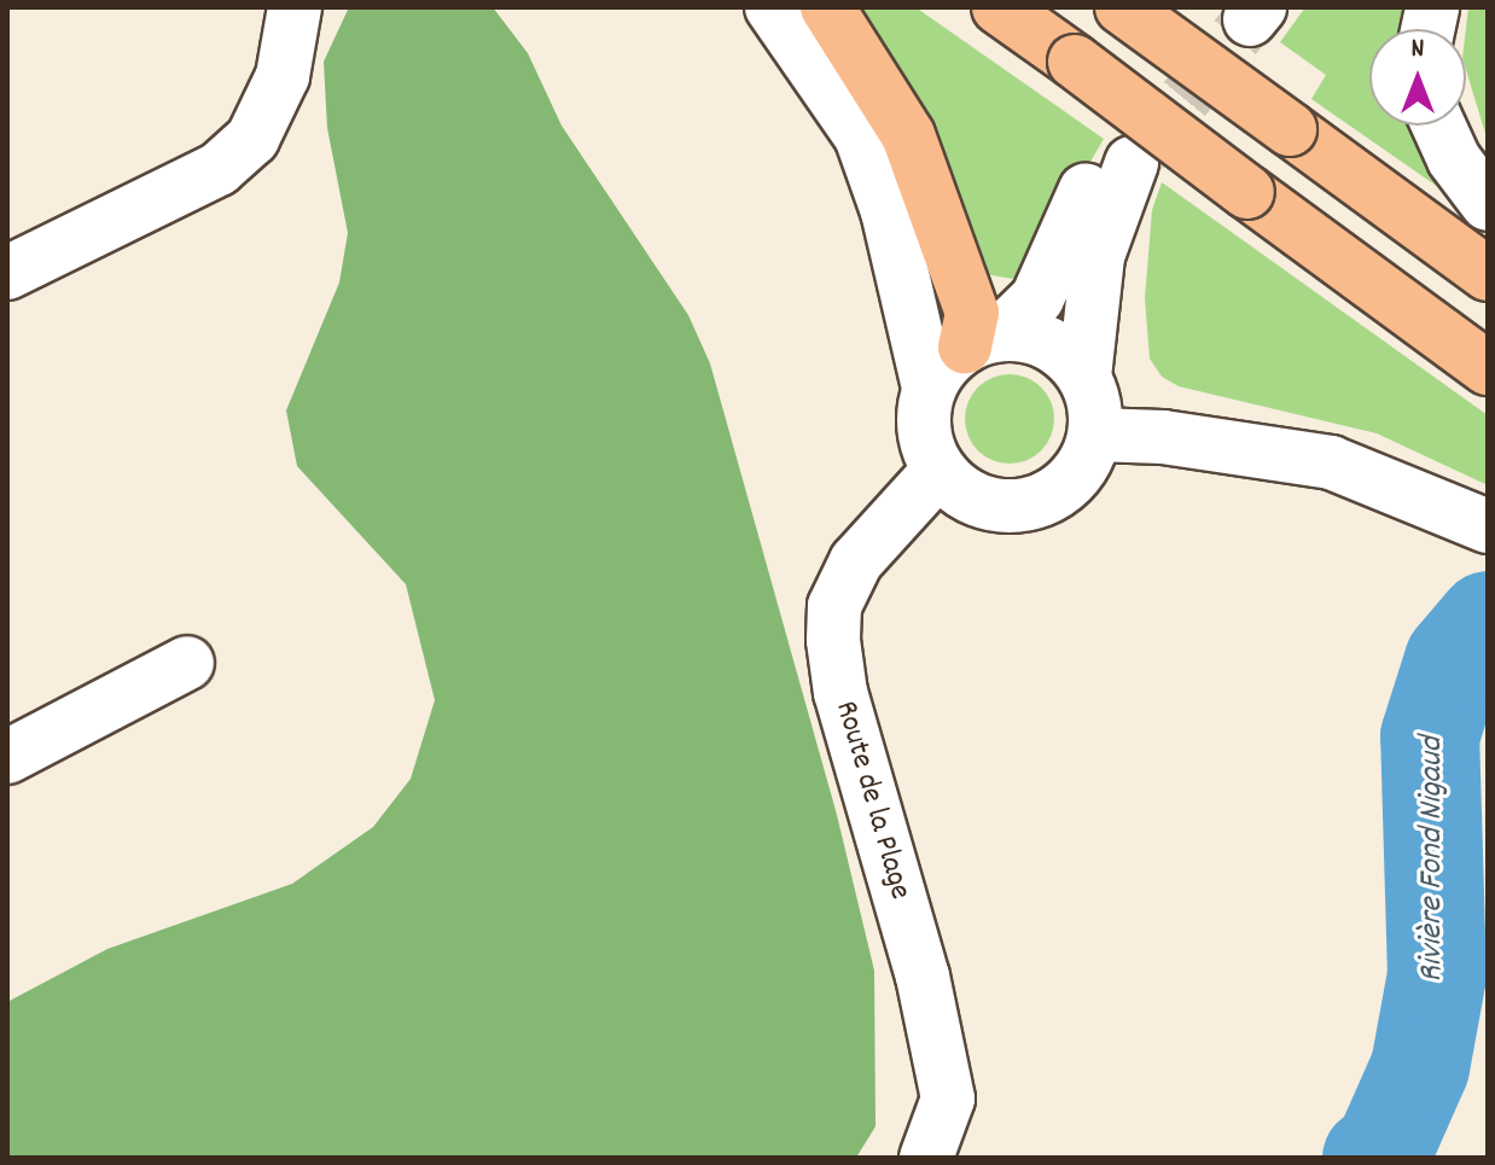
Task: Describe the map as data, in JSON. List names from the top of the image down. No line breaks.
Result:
{"streets":{"street":["Route de la Plage"]},"water":["Rivière Fond Nigaud"],"north":"top"}
